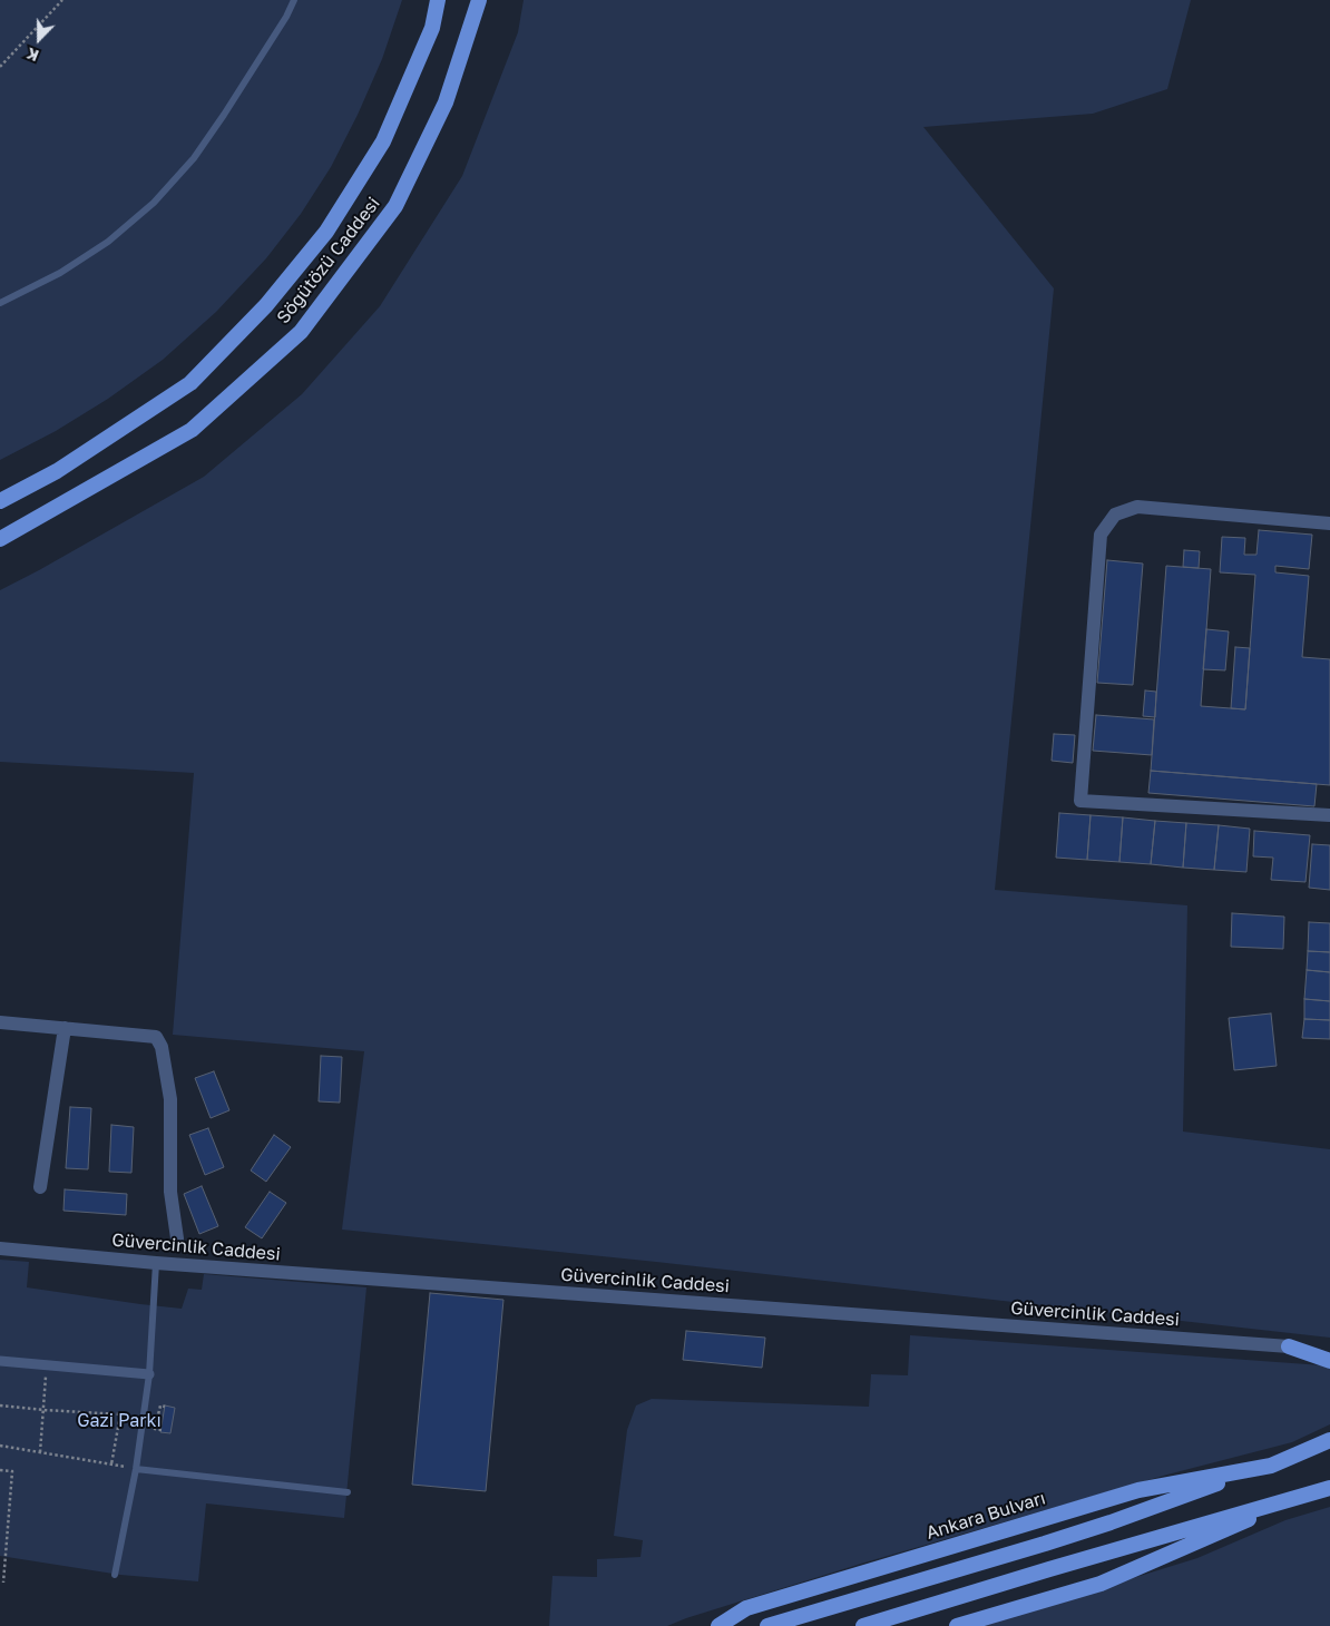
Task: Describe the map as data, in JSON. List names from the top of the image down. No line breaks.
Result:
{"streets":{"main road":["Söğütözü Caddesi","Ankara Bulvarı"],"street":["Güvercinlik Caddesi"]},"parks":["Gazi Parkı"],"north":"bottom"}
